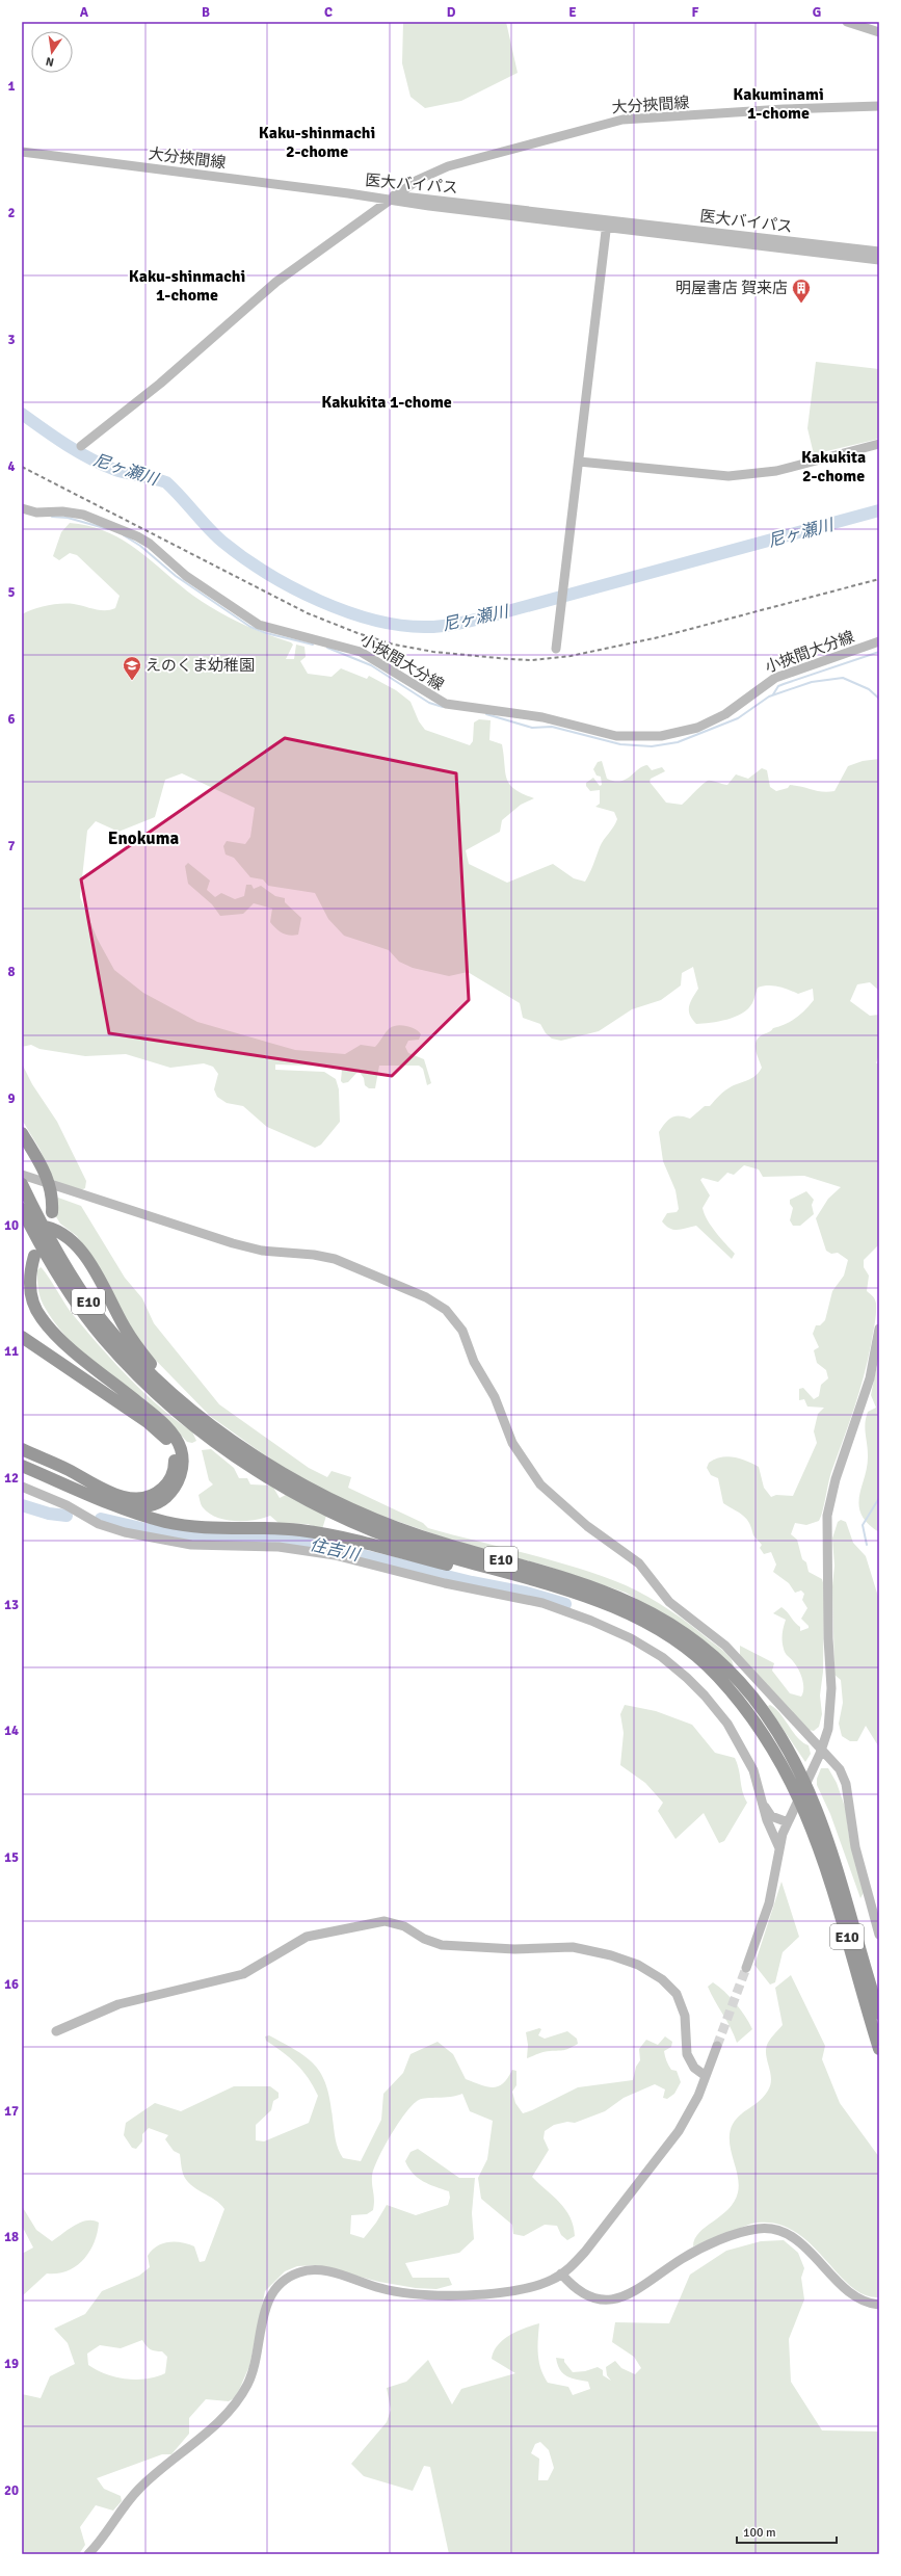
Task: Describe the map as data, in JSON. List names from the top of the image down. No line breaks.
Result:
{"streets":{"highway":["E10"],"street":["大分挾間線","医大バイパス","小挾間大分線"]},"crossings":[["大分挾間線","医大バイパス"]],"districts":["Kakuminami 1-chome","Kaku-shinmachi 2-chome","Kaku-shinmachi 1-chome","Kakukita 1-chome","Kakukita 2-chome","Enokuma"],"water":["尼ヶ瀬川","住吉川"],"places":{"building":["明屋書店 賀来店"],"school or university":["えのくま幼稚園"]},"scale_bar":"100 m","north":"bottom","grid":{"columns":["A","B","C","D","E","F","G"],"rows":["1","2","3","4","5","6","7","8","9","10","11","12","13","14","15","16","17","18","19","20"]}}
